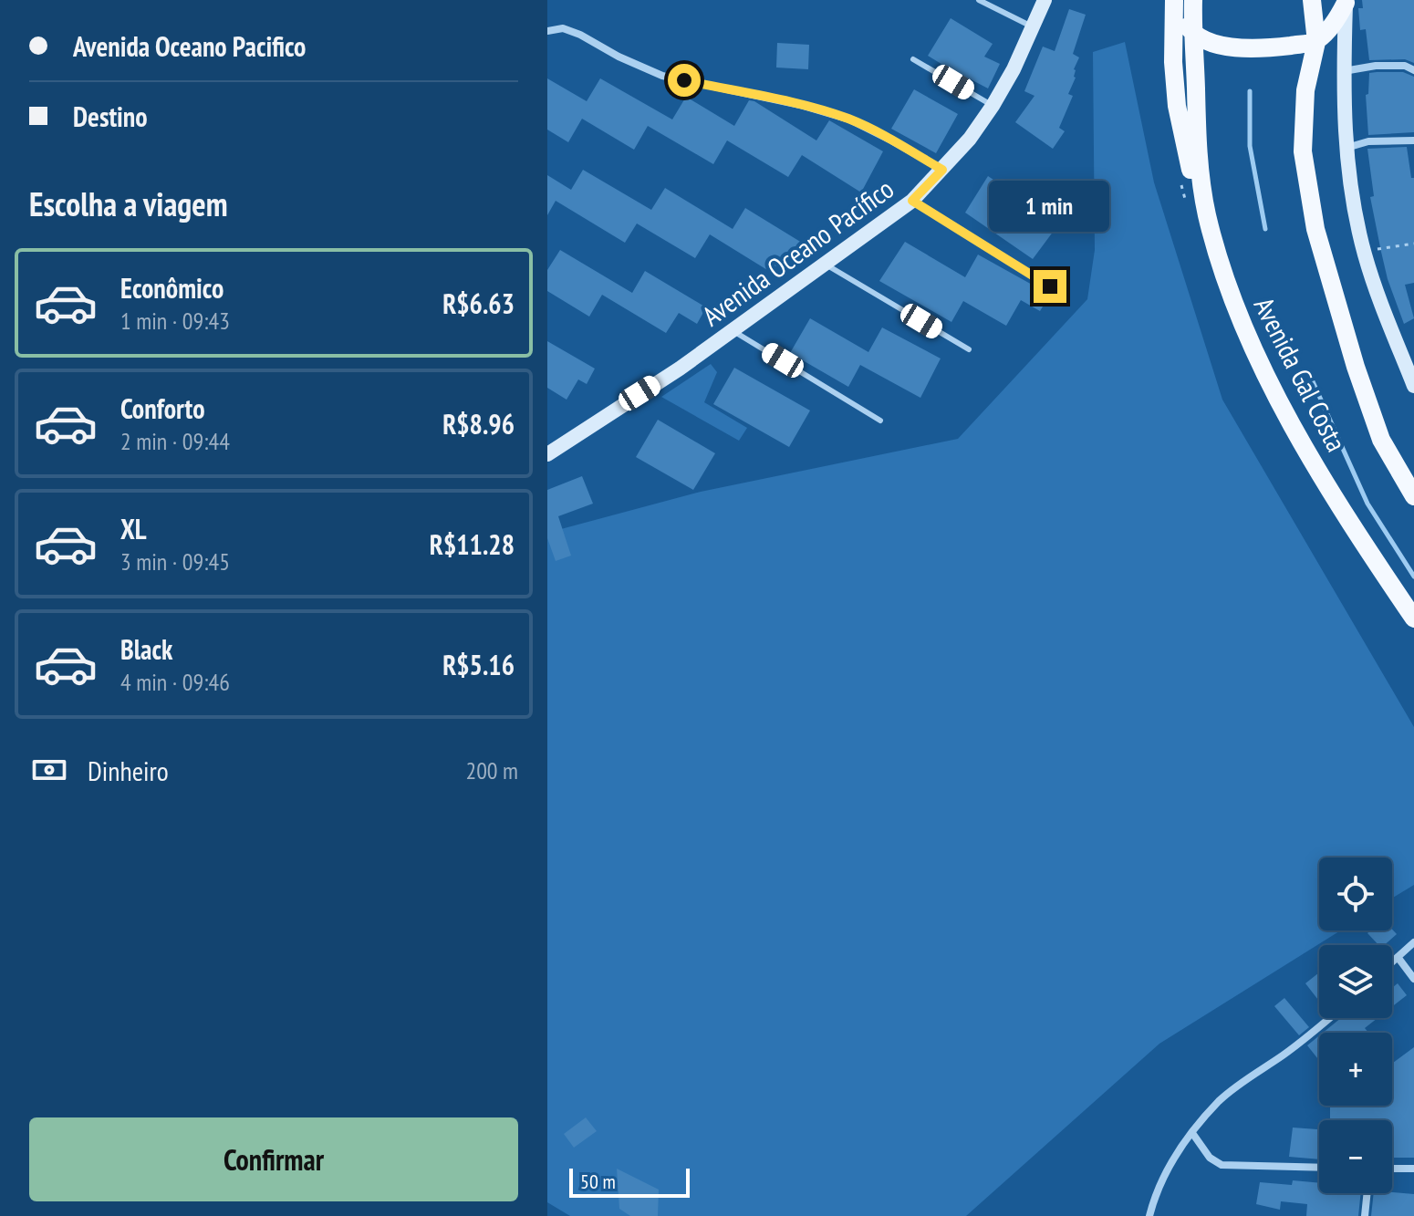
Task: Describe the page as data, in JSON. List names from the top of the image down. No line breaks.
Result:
{"streets":{"main road":["Avenida Gal Costa"],"street":["Avenida Oceano Pacífico"]},"scale_bar":"50 m","page":{"banner":["Avenida Oceano Pacifico","Destino"],"heading":"Escolha a viagem","bubble":"1 min","list":[{"name":"Econômico","note":"1 min · 09:43","value":"R$6.63"},{"name":"Conforto","note":"2 min · 09:44","value":"R$8.96"},{"name":"XL","note":"3 min · 09:45","value":"R$11.28"},{"name":"Black","note":"4 min · 09:46","value":"R$5.16"}],"pay":["Dinheiro","200 m"],"map_buttons":["+","−"],"buttons":"Confirmar","scale":"50 m"}}
